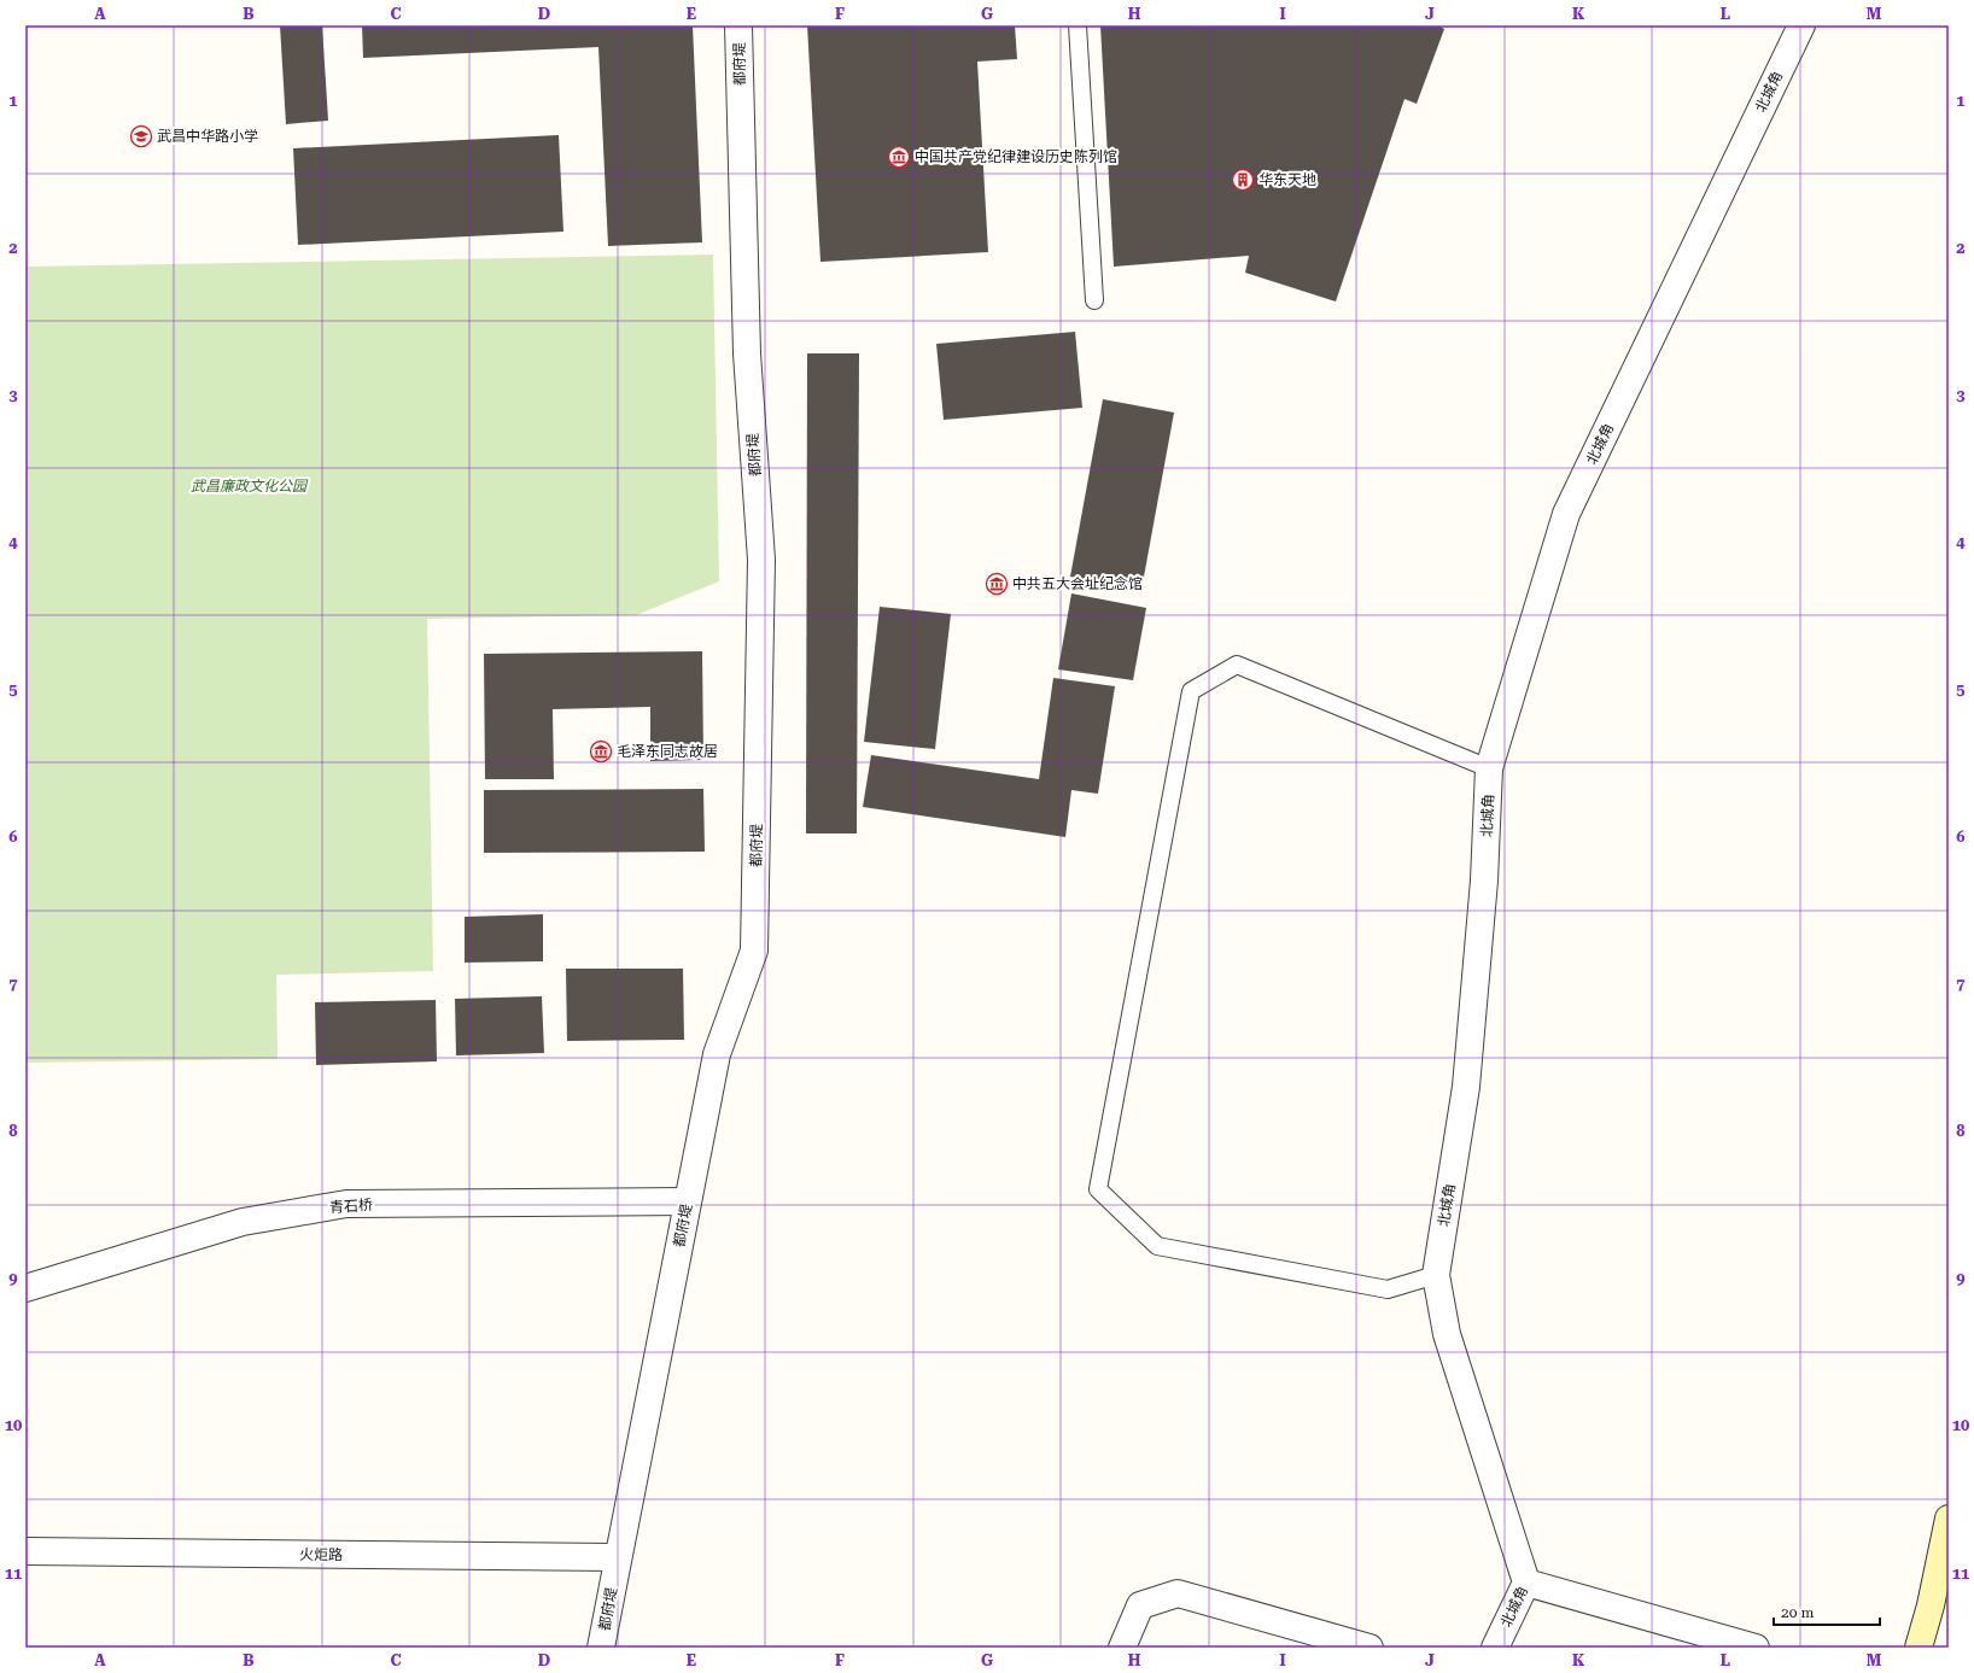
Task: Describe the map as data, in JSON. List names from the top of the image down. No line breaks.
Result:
{"streets":{"street":["都府堤","北城角","青石桥","火炬路"]},"crossings":[["都府堤","青石桥"],["都府堤","火炬路"]],"parks":["武昌廉政文化公园"],"places":{"school or university":["武昌中华路小学"],"museum":["中国共产党纪律建设历史陈列馆","中共五大会址纪念馆","毛泽东同志故居"],"building":["华东天地"]},"scale_bar":"20 m","grid":{"columns":["A","B","C","D","E","F","G","H","I","J","K","L","M"],"rows":["1","2","3","4","5","6","7","8","9","10","11"]}}
